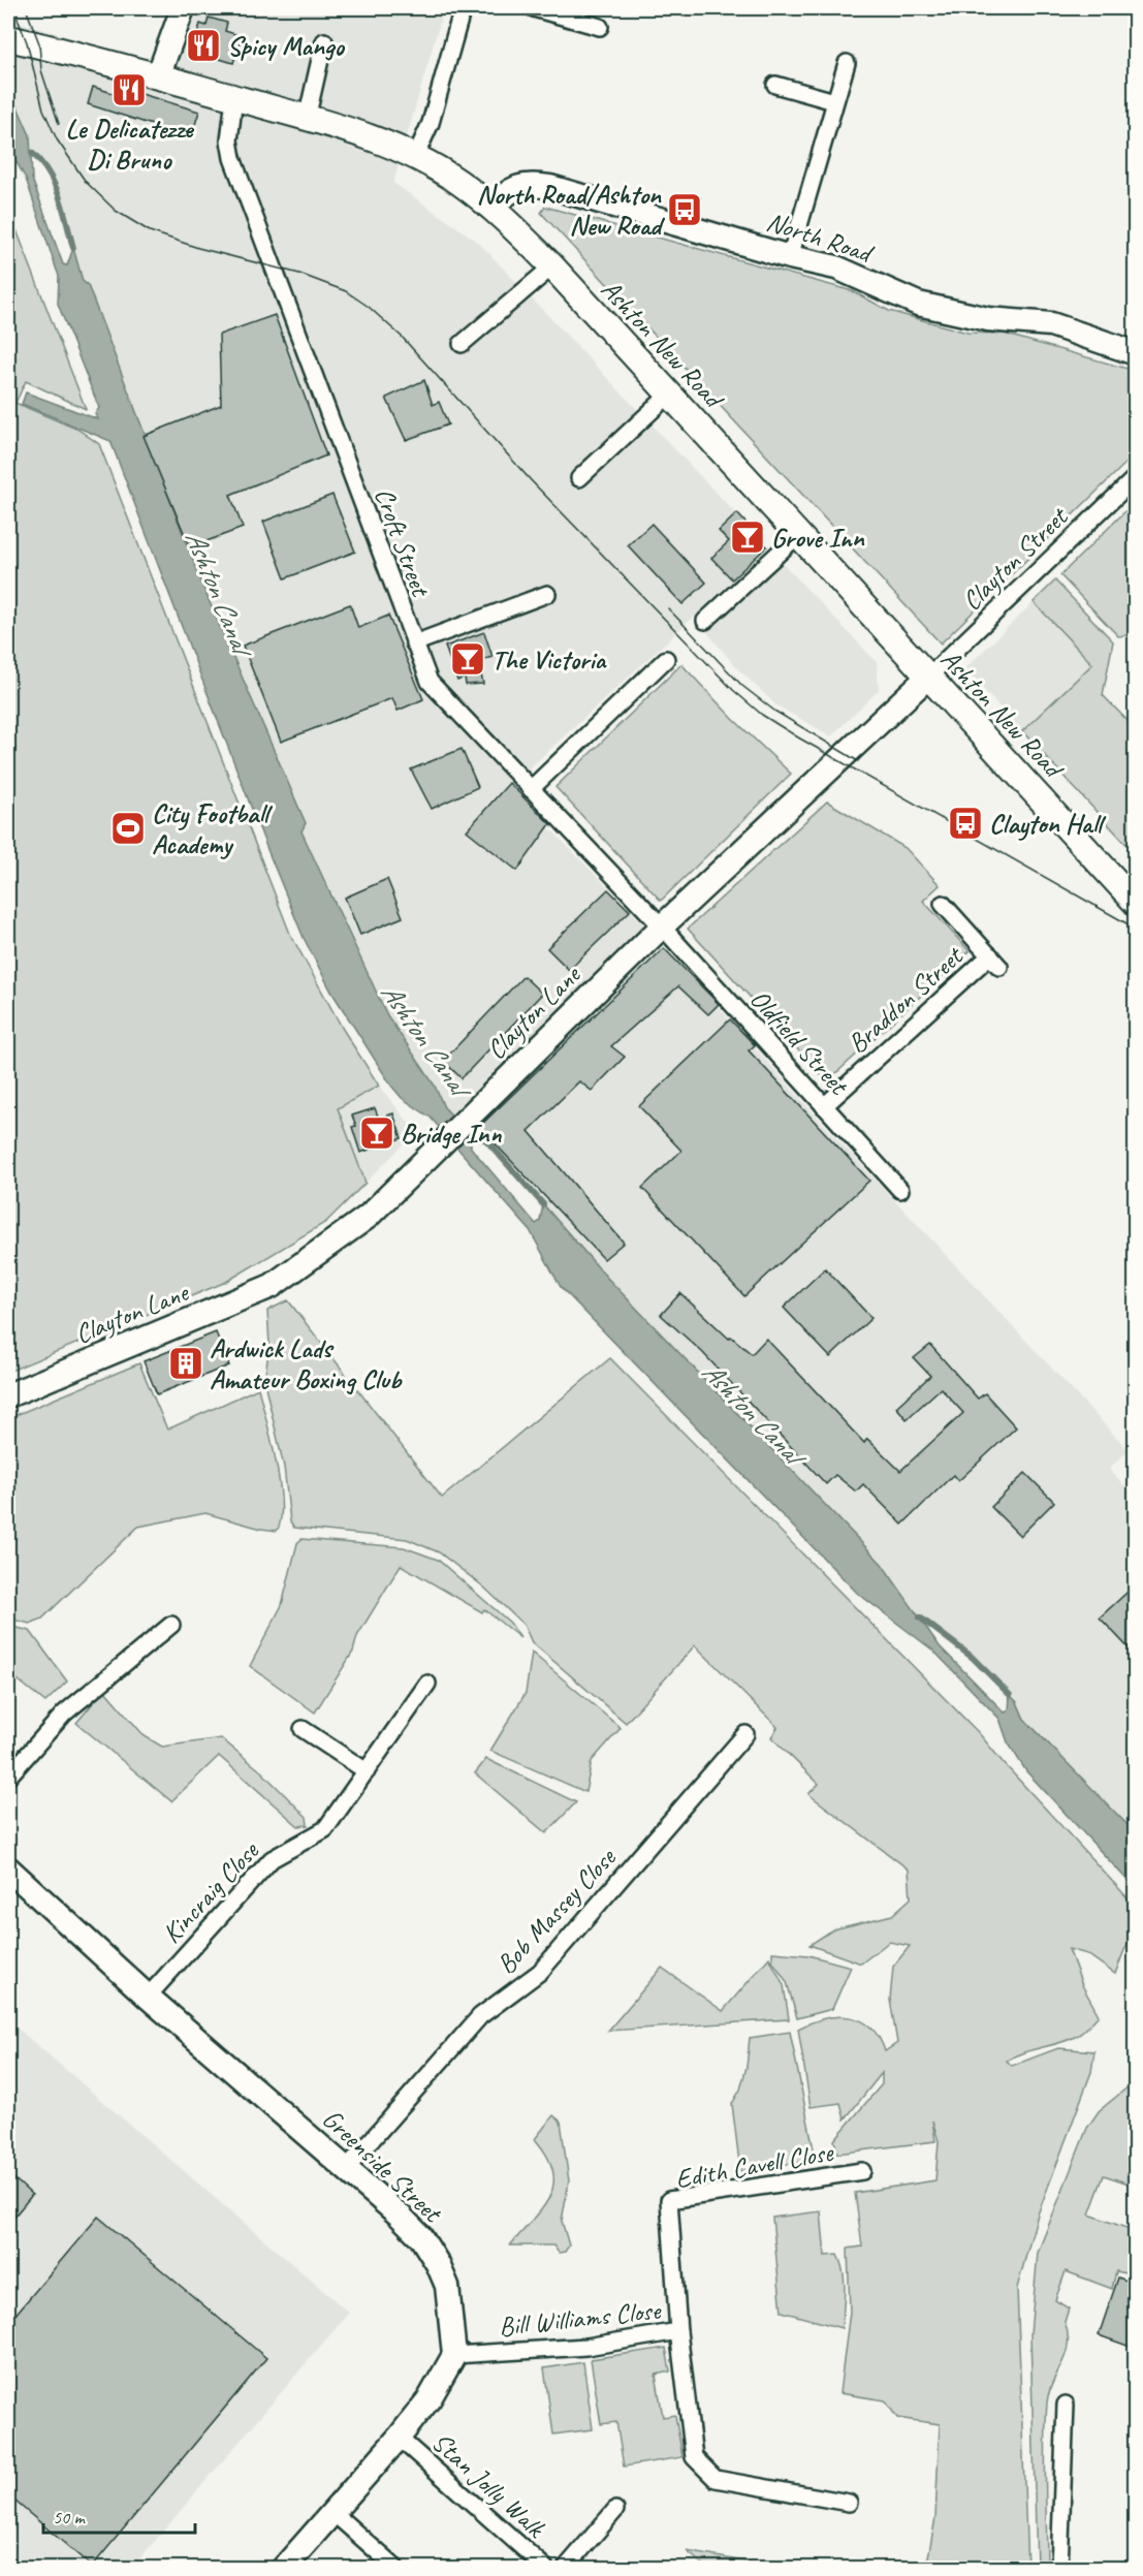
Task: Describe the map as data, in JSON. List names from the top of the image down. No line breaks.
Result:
{"streets":{"main road":["Ashton New Road"],"street":["North Road","Croft Street","Clayton Street","Braddon Street","Clayton Lane","Oldfield Street","Kincraig Close","Bob Massey Close","Greenside Street","Edith Cavell Close","Bill Williams Close","Stan Jolly Walk"]},"crossings":[["North Road","Ashton New Road"],["Ashton New Road","Croft Street"],["Ashton New Road","Clayton Street"],["Ashton New Road","Clayton Lane"],["Croft Street","Clayton Lane"],["Croft Street","Oldfield Street"],["Clayton Street","Clayton Lane"],["Braddon Street","Oldfield Street"],["Clayton Lane","Oldfield Street"],["Kincraig Close","Greenside Street"],["Bob Massey Close","Greenside Street"],["Greenside Street","Bill Williams Close"],["Edith Cavell Close","Bill Williams Close"]],"water":["Ashton Canal"],"places":{"restaurant":["Spicy Mango","Le Delicatezze Di Bruno"],"bus stop":["North Road/Ashton New Road","Clayton Hall"],"bar":["Grove Inn","The Victoria","Bridge Inn"],"sports":["City Football Academy"],"building":["Ardwick Lads Amateur Boxing Club"]},"scale_bar":"50 m"}
